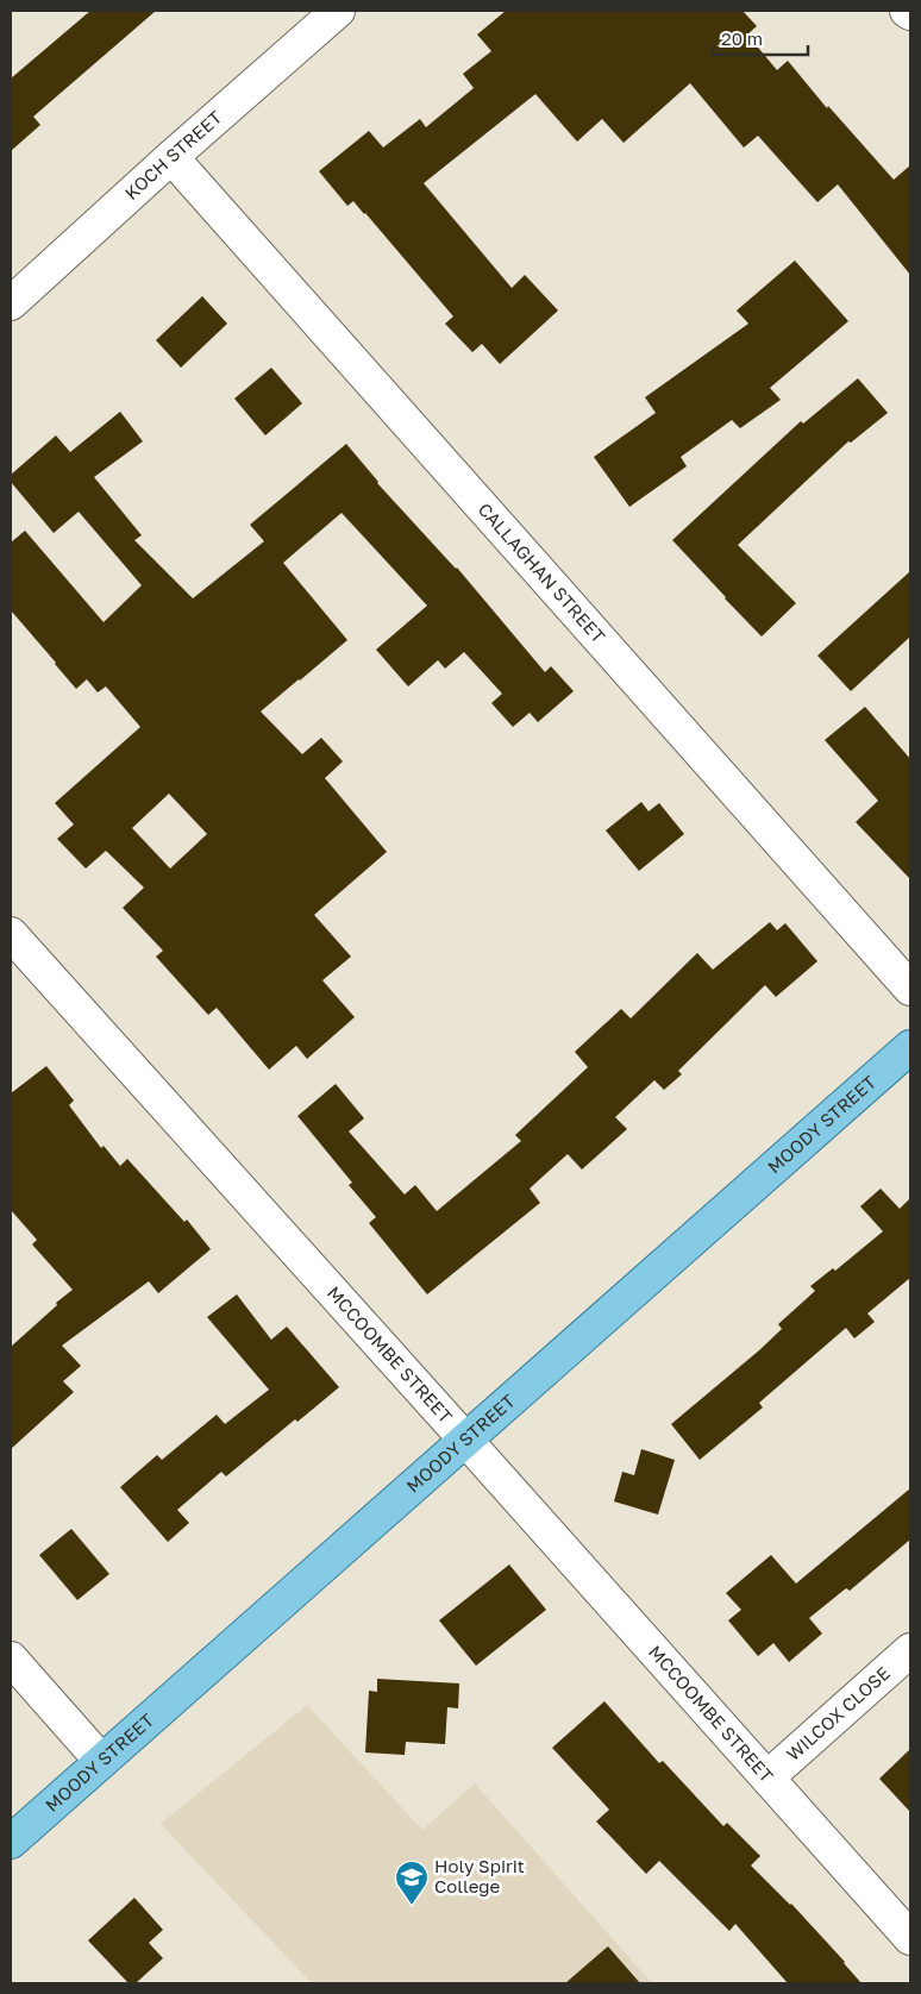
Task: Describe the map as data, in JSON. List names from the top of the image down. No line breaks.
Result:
{"streets":{"main road":["MOODY STREET"],"street":["KOCH STREET","CALLAGHAN STREET","MCCOOMBE STREET","WILCOX CLOSE"]},"crossings":[["KOCH STREET","CALLAGHAN STREET"],["MOODY STREET","MCCOOMBE STREET"],["MCCOOMBE STREET","WILCOX CLOSE"]],"places":{"school or university":["Holy Spirit College"]},"scale_bar":"20 m"}
